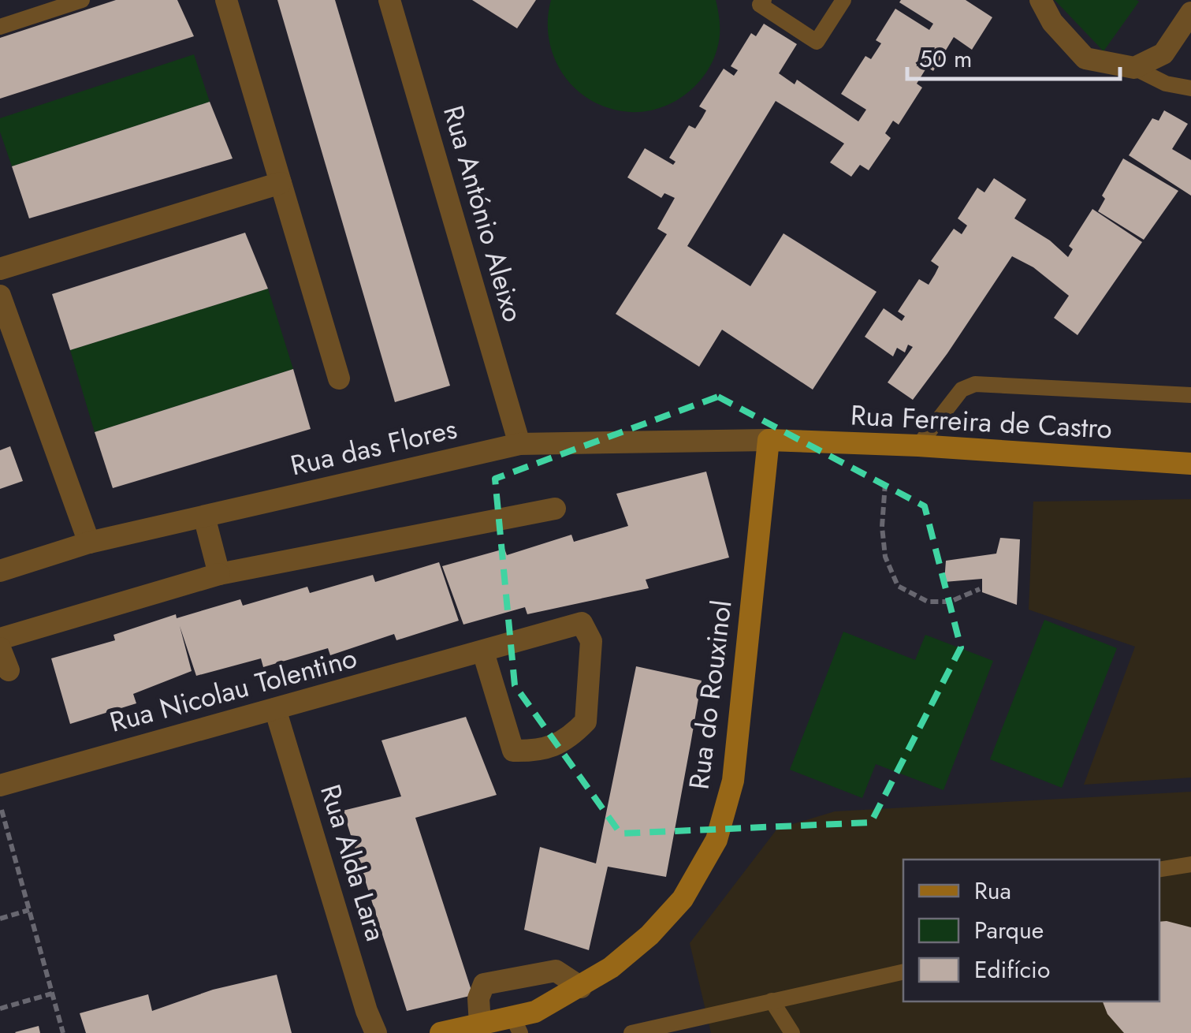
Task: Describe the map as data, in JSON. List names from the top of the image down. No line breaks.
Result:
{"streets":{"main road":["Rua Ferreira de Castro","Rua do Rouxinol"],"street":["Rua António Aleixo","Rua das Flores","Rua Nicolau Tolentino","Rua Alda Lara"]},"crossings":[["Rua António Aleixo","Rua das Flores"],["Rua Ferreira de Castro","Rua das Flores"],["Rua Ferreira de Castro","Rua do Rouxinol"],["Rua das Flores","Rua do Rouxinol"],["Rua Nicolau Tolentino","Rua Alda Lara"]],"legend":["Rua","Parque","Edifício"],"scale_bar":"50 m"}
